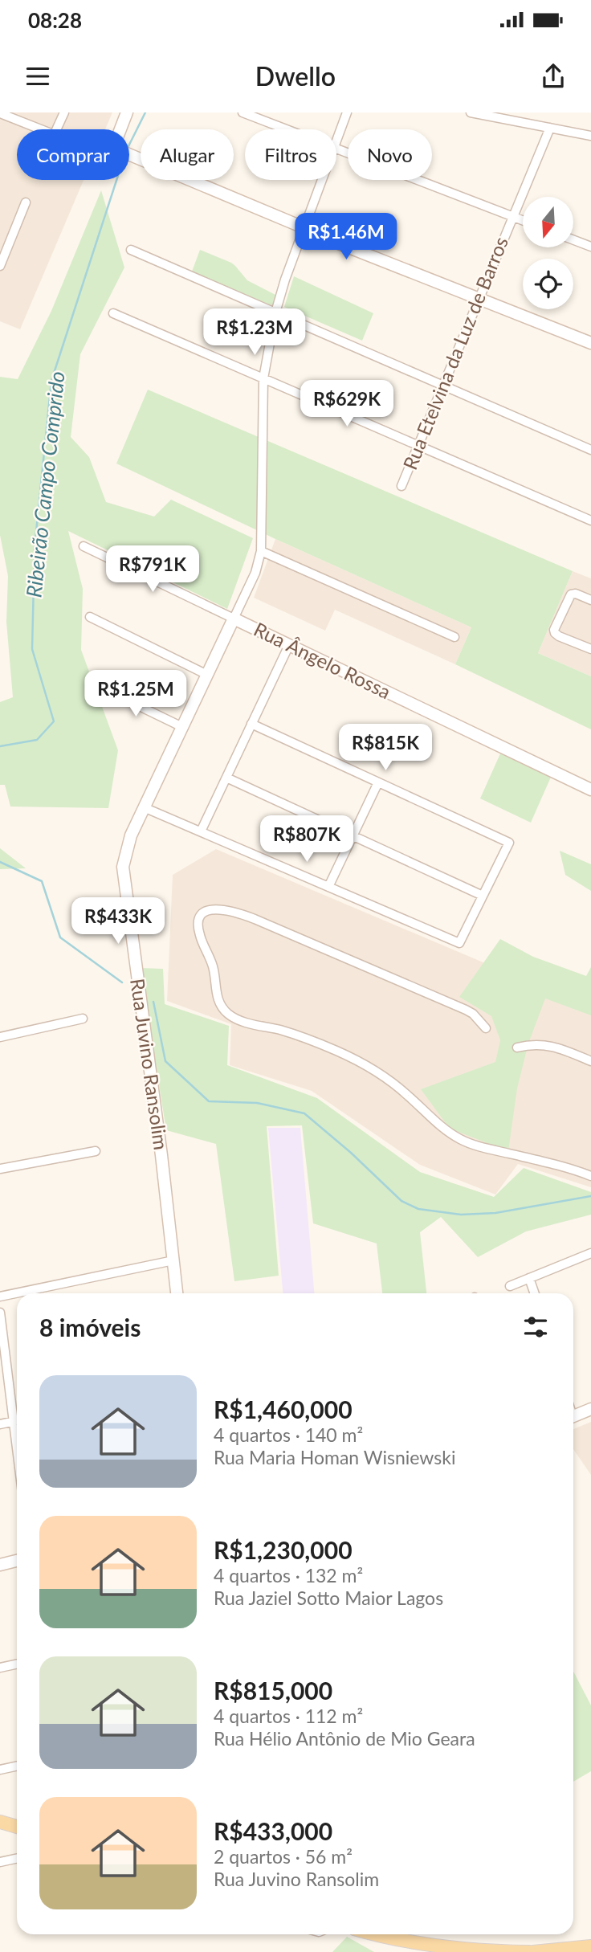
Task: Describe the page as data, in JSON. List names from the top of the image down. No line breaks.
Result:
{"streets":{"street":["Rua Etelvina da Luz de Barros","Rua Ângelo Rossa","Rua Juvino Ransolim"]},"crossings":[["Rua Ângelo Rossa","Rua Juvino Ransolim"]],"water":["Ribeirão Campo Comprido"],"north":"bottom","page":{"status":"08:28","header":"Dwello","chip":["Comprar","Alugar","Filtros","Novo"],"price":["R$1.46M","R$1.23M","R$629K","R$791K","R$1.25M","R$815K","R$807K","R$433K"],"heading":"8 imóveis","list":[{"name":"R$1,460,000","note":"4 quartos · 140 m² · Rua Maria Homan Wisniewski"},{"name":"R$1,230,000","note":"4 quartos · 132 m² · Rua Jaziel Sotto Maior Lagos"},{"name":"R$815,000","note":"4 quartos · 112 m² · Rua Hélio Antônio de Mio Geara"},{"name":"R$433,000","note":"2 quartos · 56 m² · Rua Juvino Ransolim"}]}}
